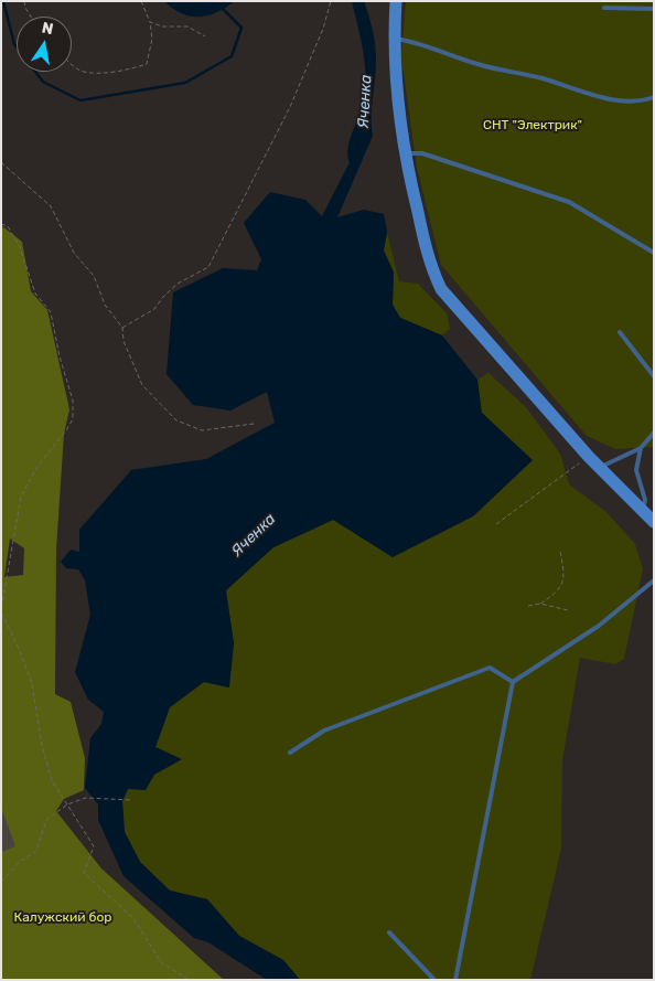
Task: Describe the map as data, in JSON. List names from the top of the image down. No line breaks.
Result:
{"water":["Яченка"],"parks":["СНТ \"Электрик\"","Калужский бор"],"north":"top"}
